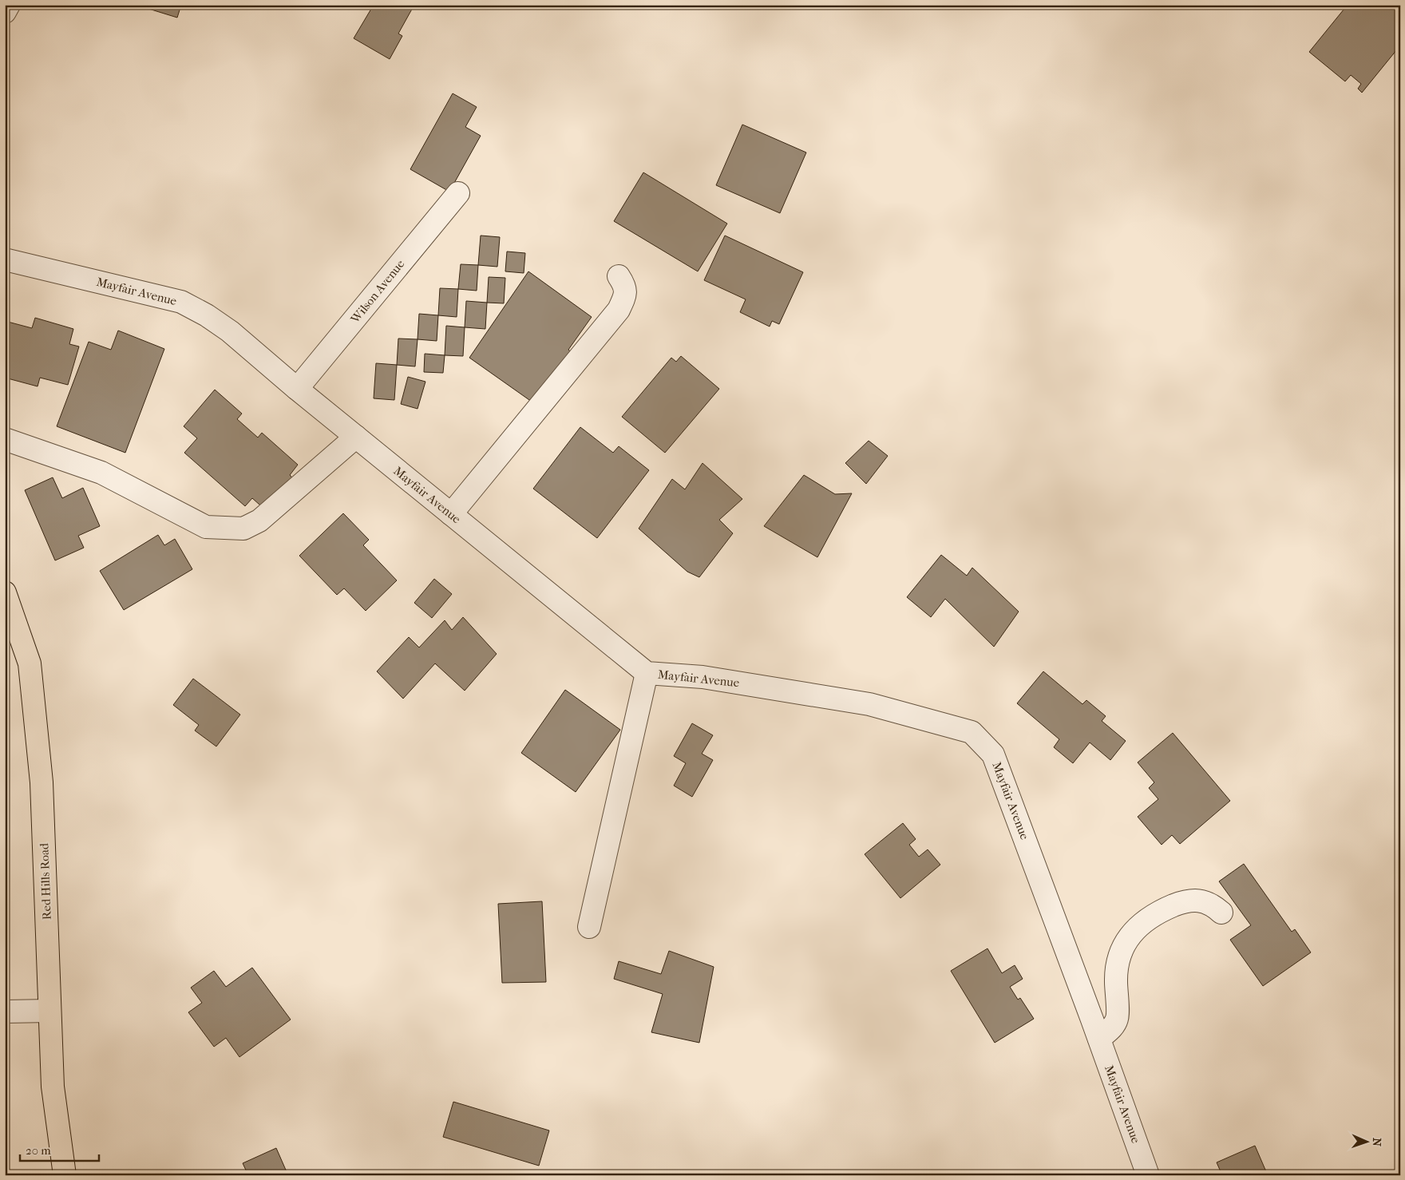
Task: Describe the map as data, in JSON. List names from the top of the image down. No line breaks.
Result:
{"streets":{"main road":["Red Hills Road"],"street":["Mayfair Avenue","Wilson Avenue"]},"crossings":[["Mayfair Avenue","Wilson Avenue"]],"scale_bar":"20 m","north":"right"}
